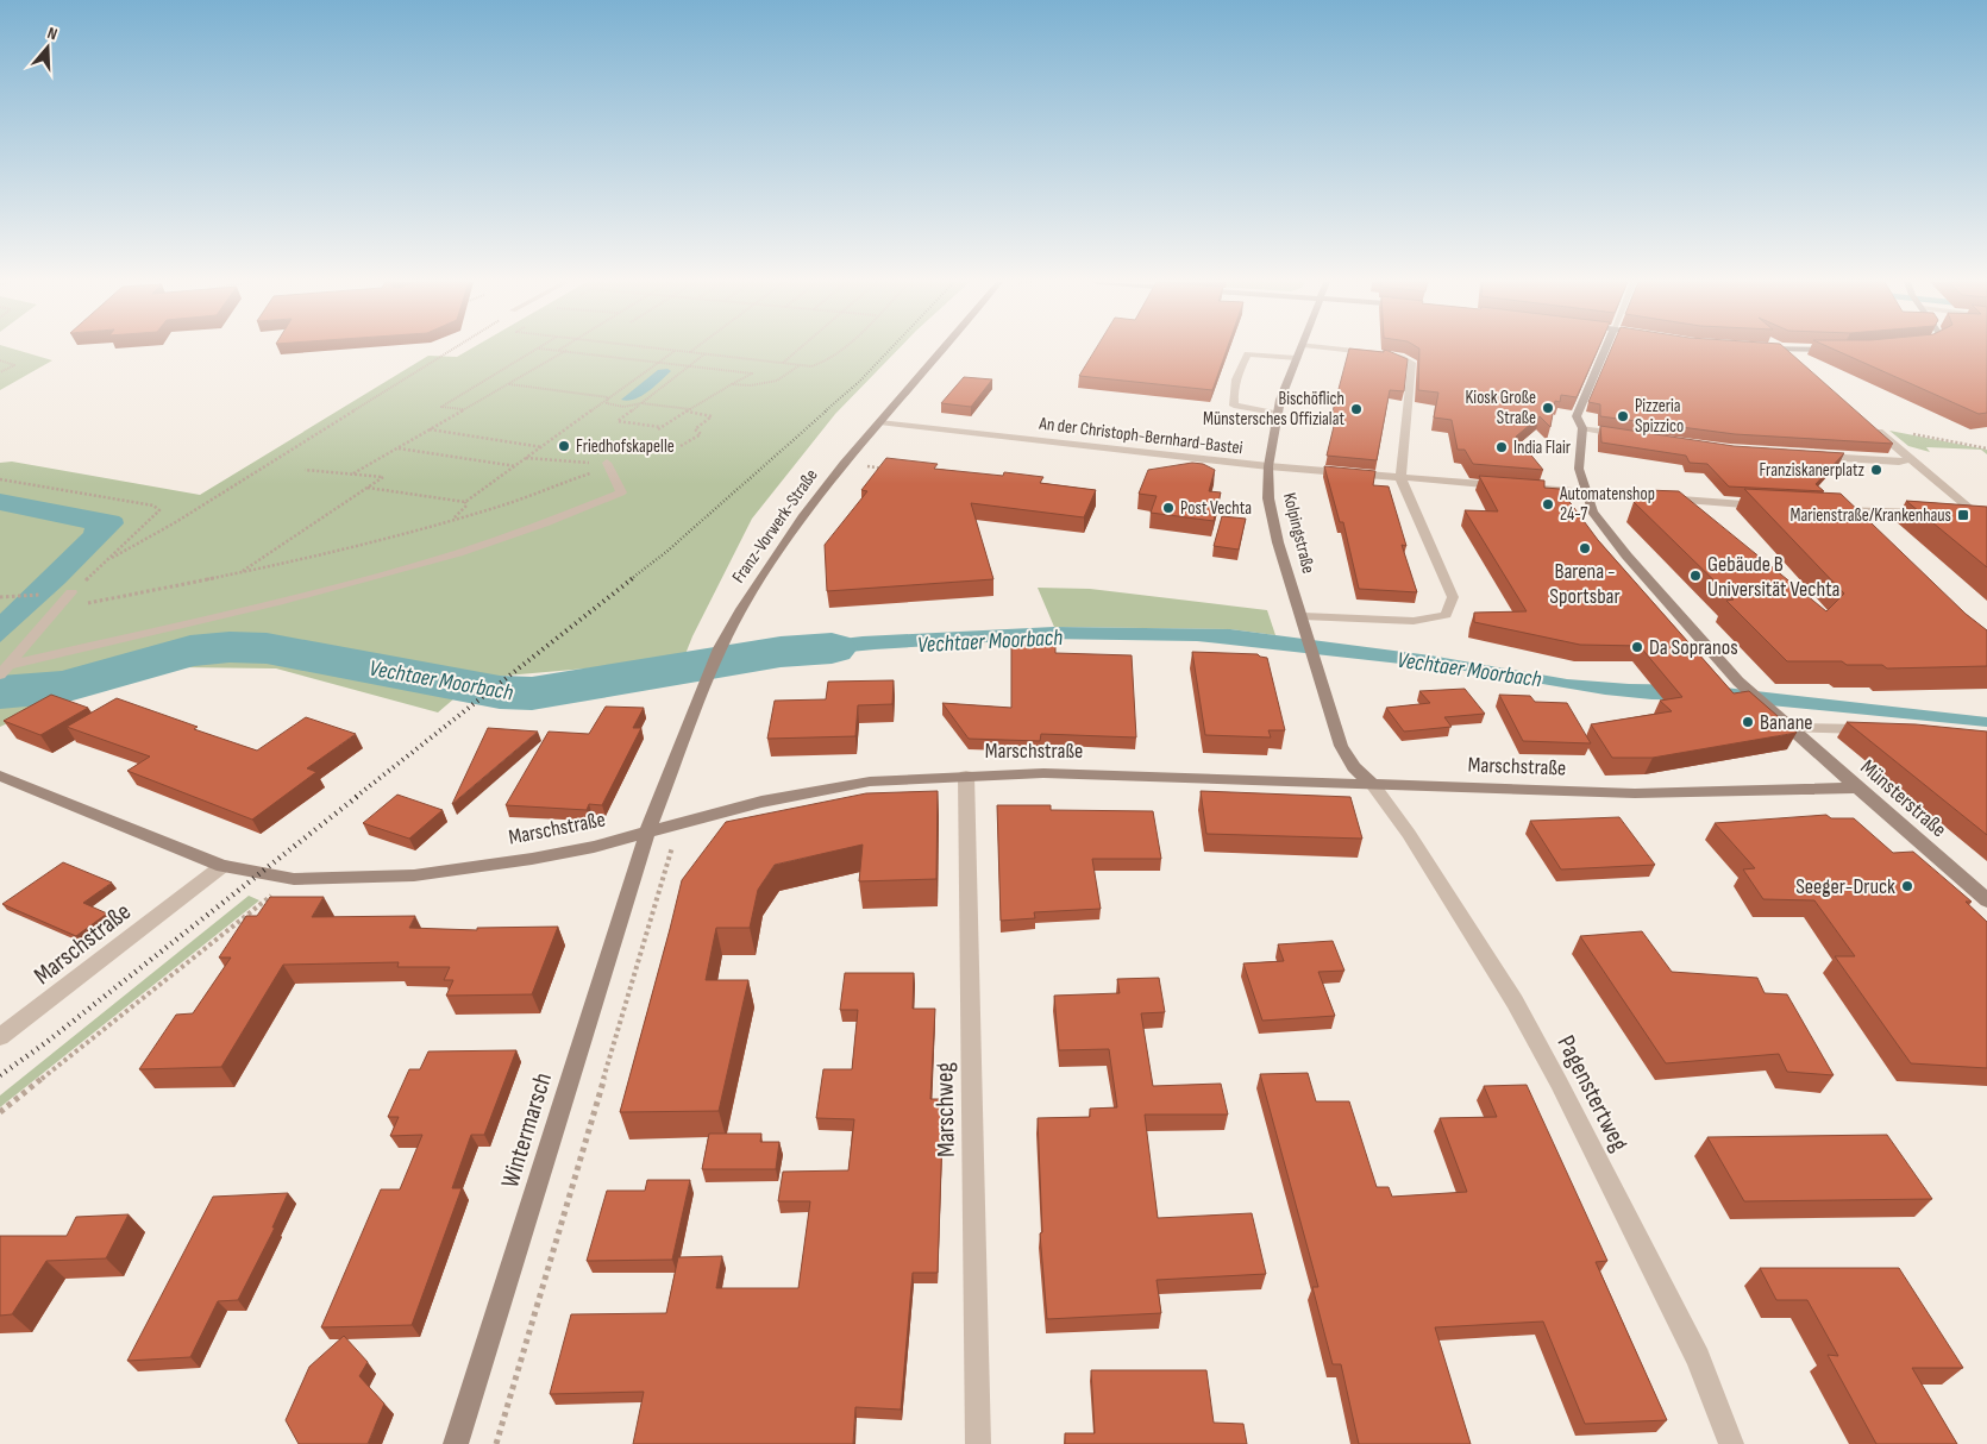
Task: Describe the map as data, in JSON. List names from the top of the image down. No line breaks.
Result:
{"streets":{"street":["An der Christoph-Bernhard-Bastei","Franz-Vorwerk-Straße","Kolpingstraße","Marschstraße","Münsterstraße","Pagenstertweg","Marschweg","Wintermarsch"]},"crossings":[["An der Christoph-Bernhard-Bastei","Franz-Vorwerk-Straße"],["An der Christoph-Bernhard-Bastei","Kolpingstraße"],["Franz-Vorwerk-Straße","Marschstraße"],["Franz-Vorwerk-Straße","Wintermarsch"],["Kolpingstraße","Marschstraße"],["Kolpingstraße","Pagenstertweg"],["Marschstraße","Münsterstraße"],["Marschstraße","Pagenstertweg"],["Marschstraße","Marschweg"],["Marschstraße","Wintermarsch"]],"water":["Vechtaer Moorbach"],"places":{"other":["Kiosk Große Straße","Bischöflich Münstersches Offizialat","Pizzeria Spizzico","Friedhofskapelle","India Flair","Franziskanerplatz","Automatenshop 24-7","Post Vechta","Barena - Sportsbar","Gebäude B Universität Vechta","Da Sopranos","Banane","Seeger-Druck"],"transit":["Marienstraße/Krankenhaus"]},"north":"top"}
